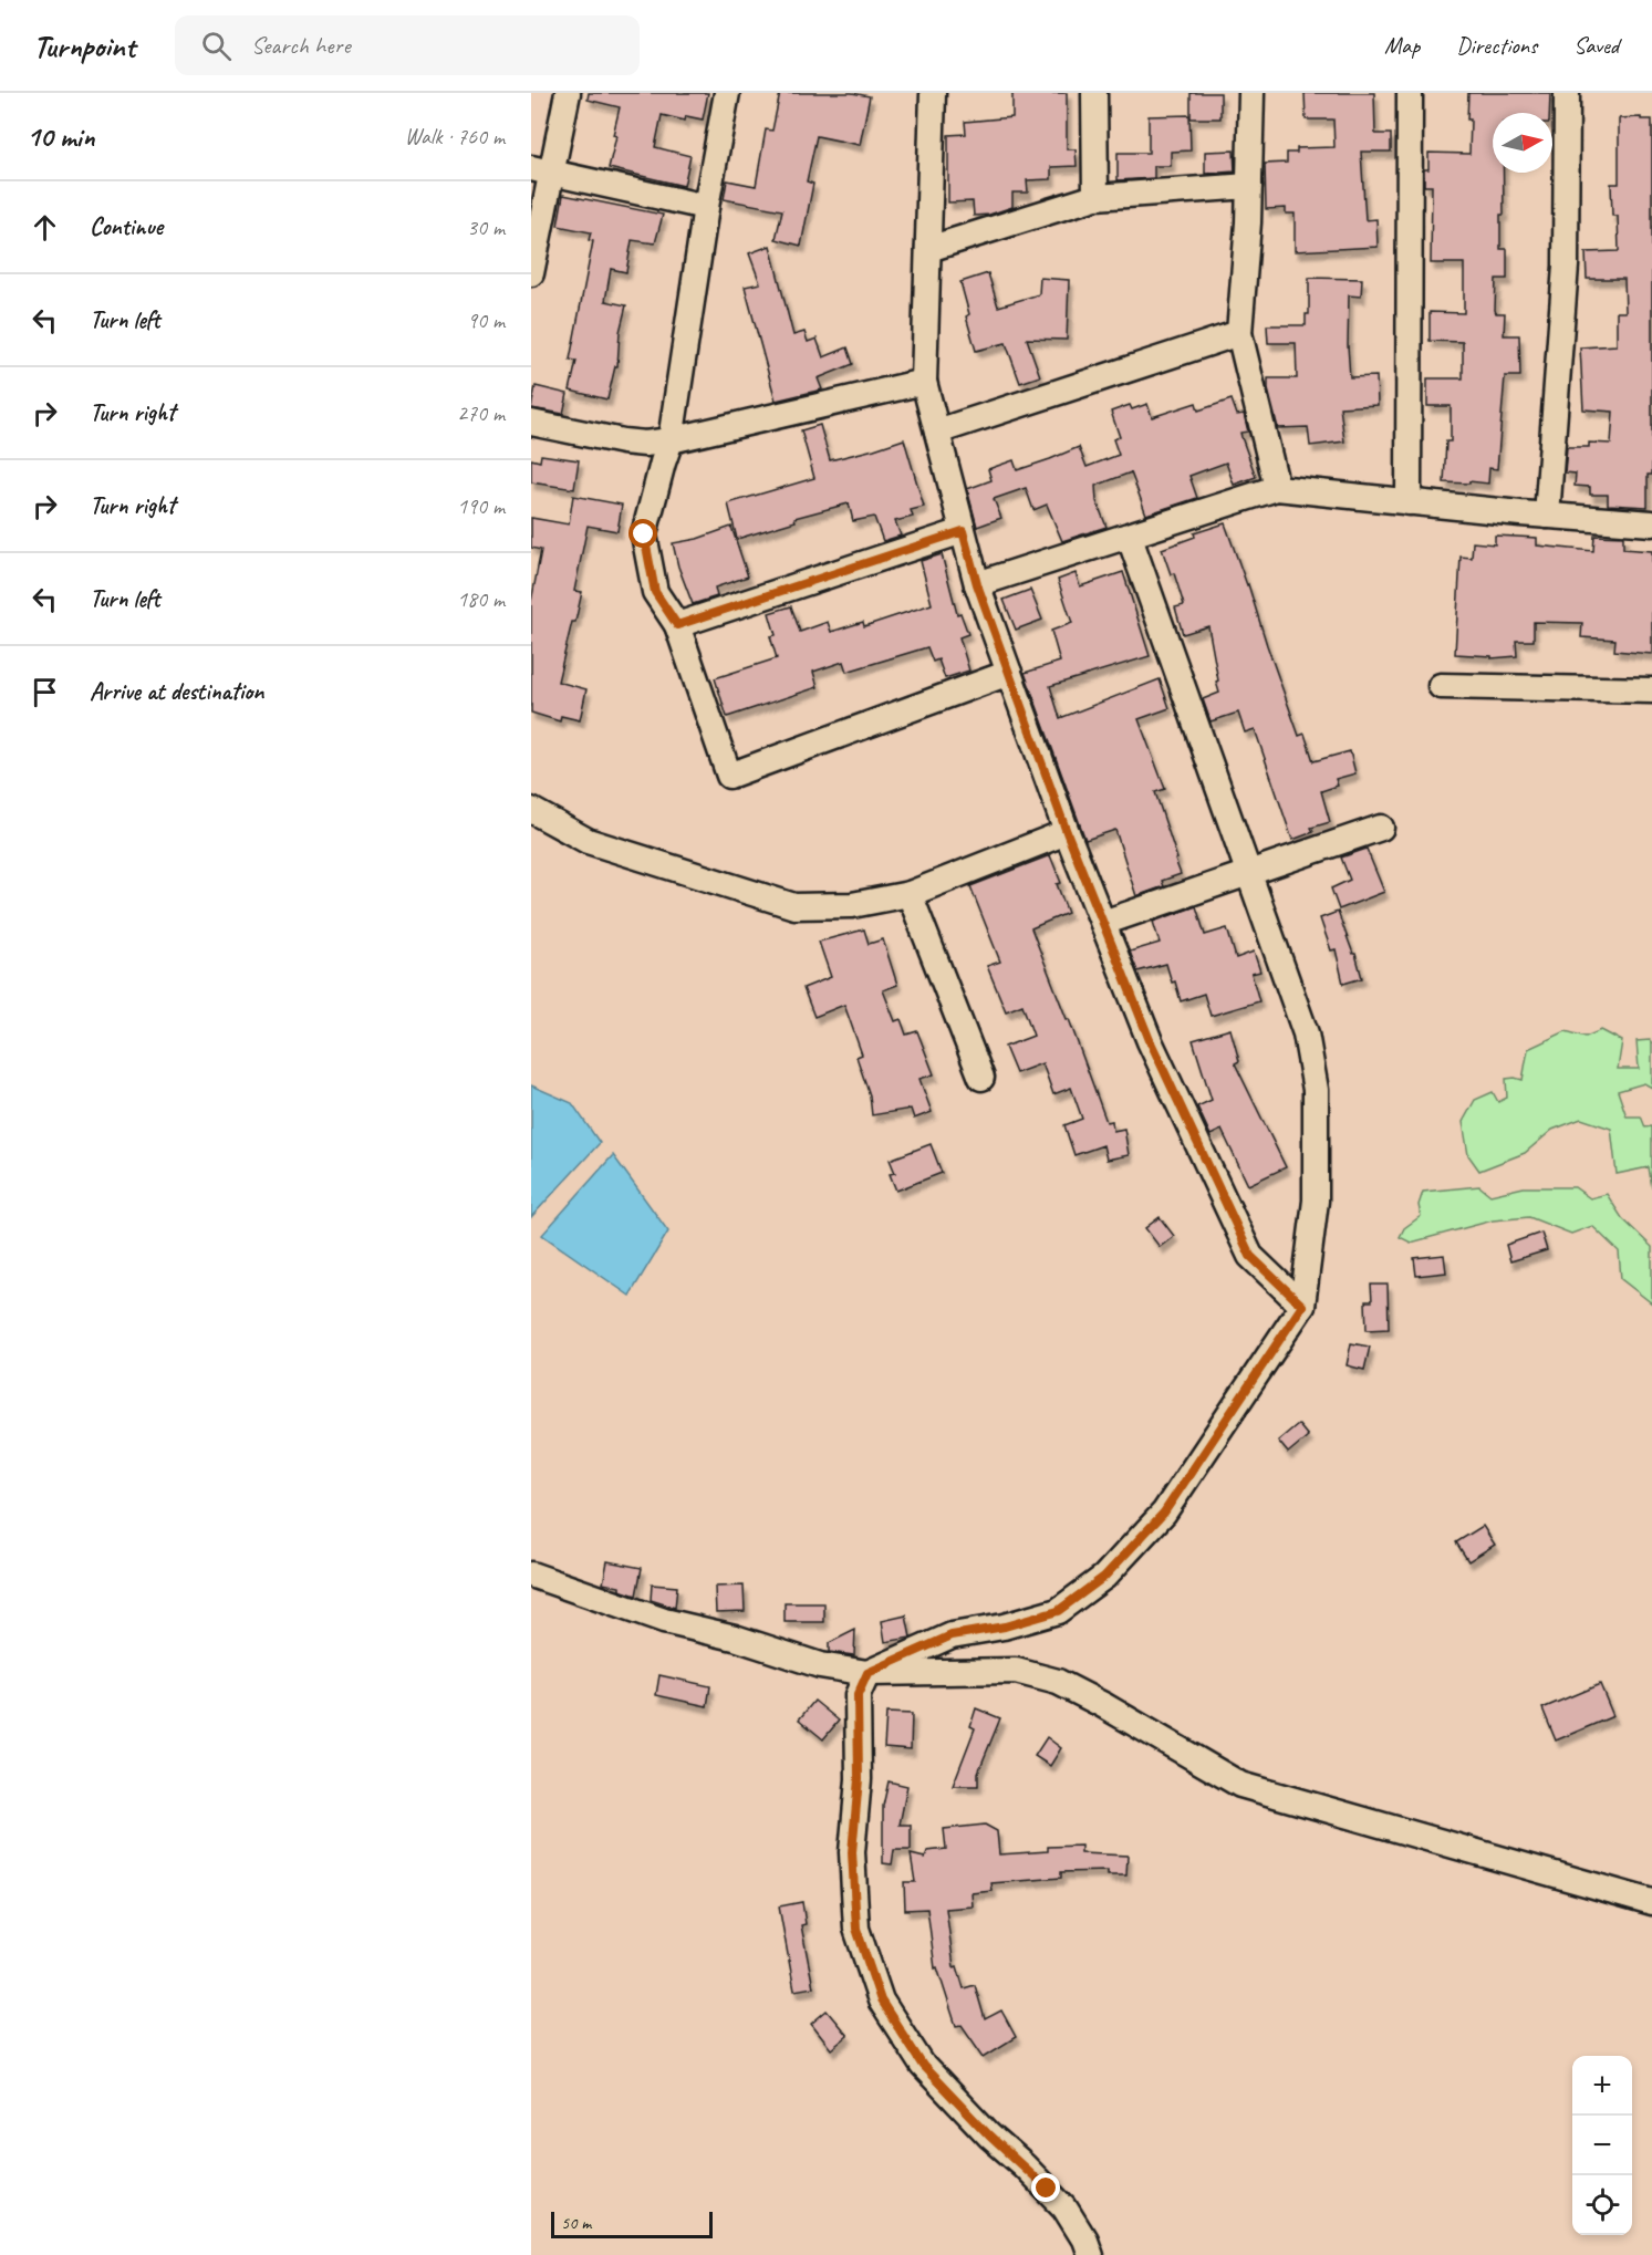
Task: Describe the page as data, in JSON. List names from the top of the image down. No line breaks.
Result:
{"scale_bar":"50 m","north":"right","page":{"header":"Turnpoint","search":"Search here","nav":["Map","Directions","Saved"],"heading":["10 min","Walk · 760 m"],"list":[["Continue","30 m"],["Turn left","90 m"],["Turn right","270 m"],["Turn right","190 m"],["Turn left","180 m"],"Arrive at destination"],"map_buttons":["+","−"],"scale":"50 m"}}
